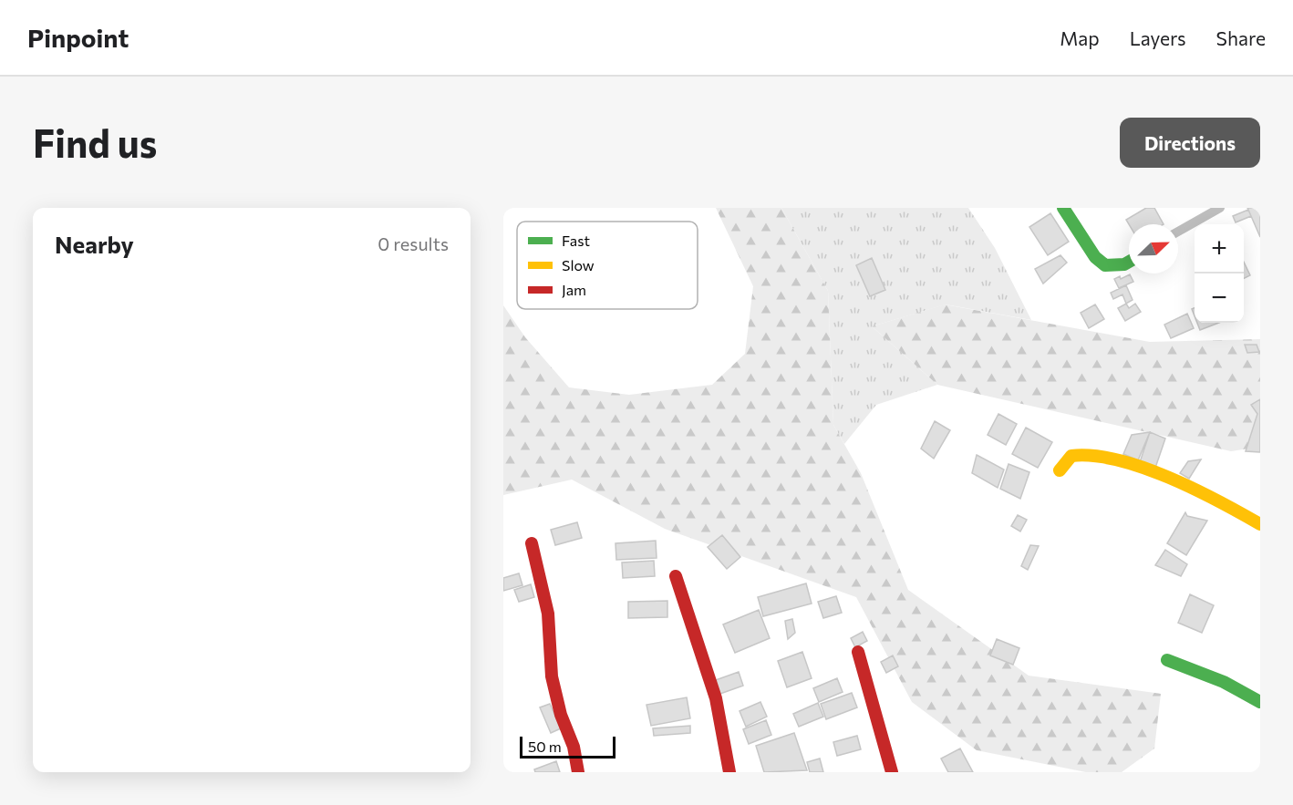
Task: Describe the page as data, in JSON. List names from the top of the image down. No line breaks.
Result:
{"legend":["Fast","Slow","Jam"],"scale_bar":"50 m","north":"top right","page":{"header":"Pinpoint","nav":["Map","Layers","Share"],"buttons":"Directions","title":"Find us","heading":["Nearby","0 results"],"map_buttons":["+","−"],"scale":"50 m"}}
